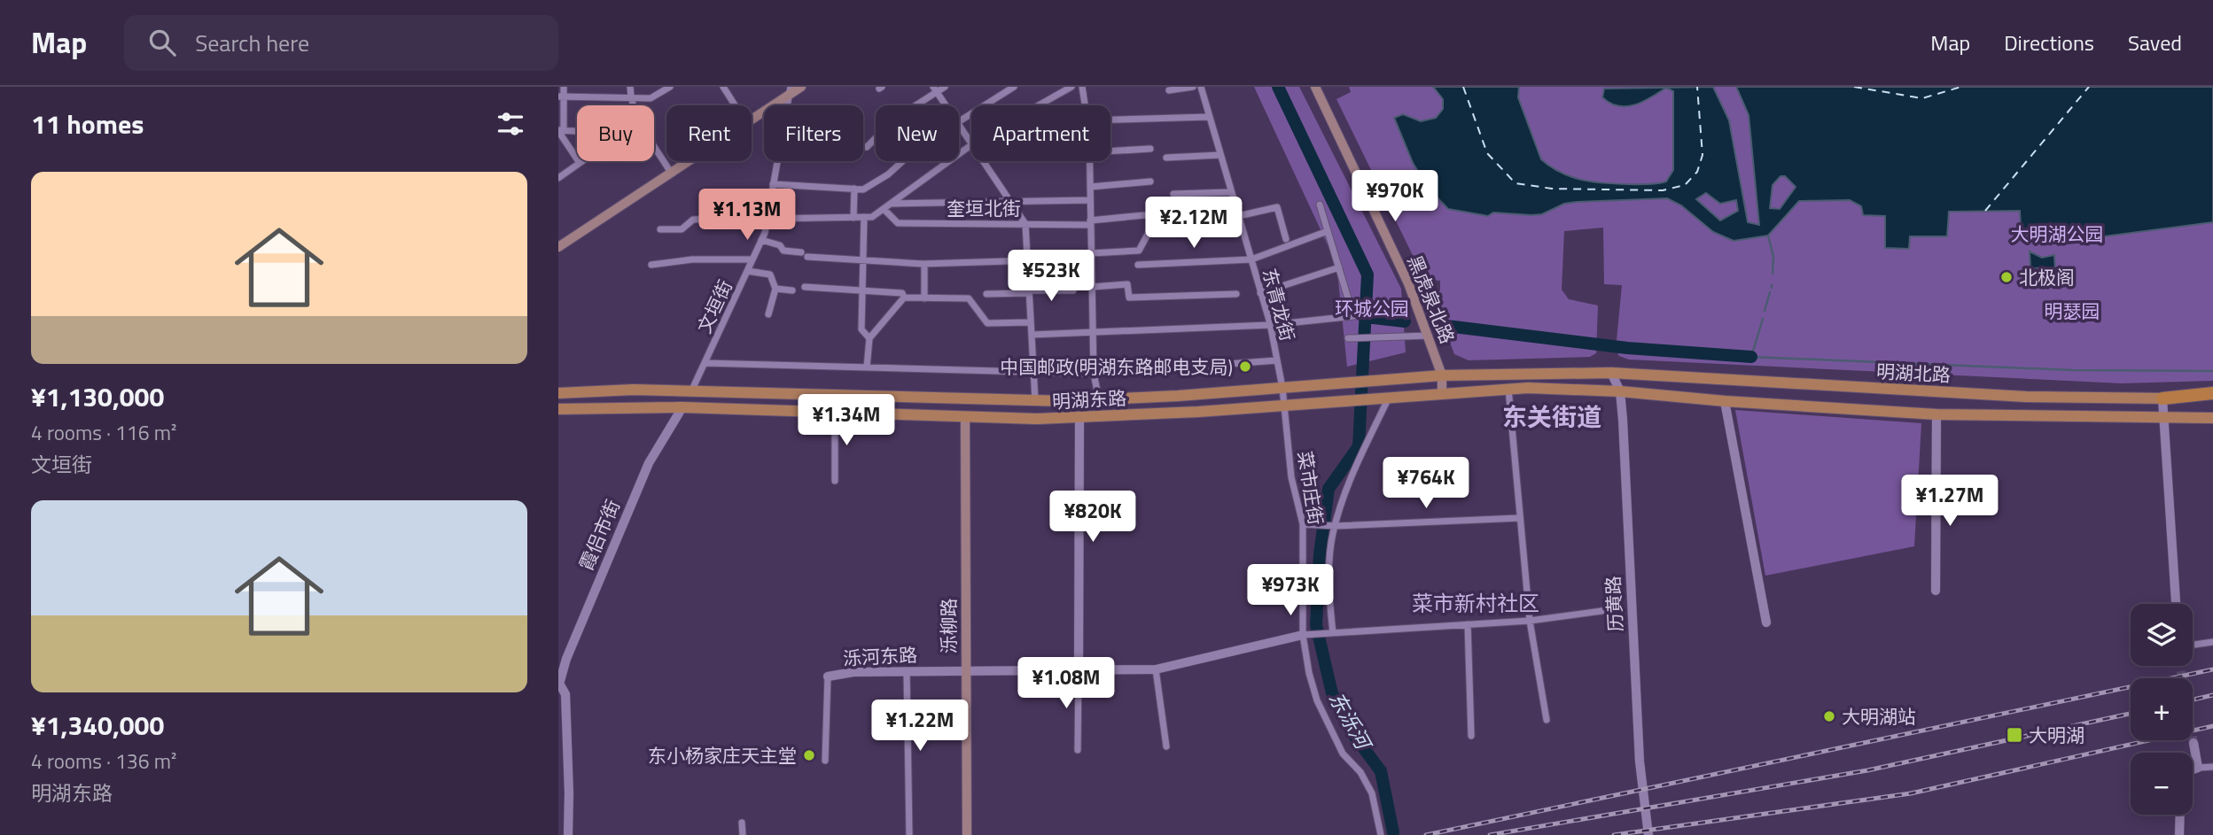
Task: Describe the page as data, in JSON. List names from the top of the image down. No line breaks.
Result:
{"streets":{"main road":["黑虎泉北路","明湖北路","明湖东路","泺柳路"],"street":["奎垣北街","东青龙街","文垣街","菜市庄街","霞侣市街","历黄路","泺河东路"]},"crossings":[["黑虎泉北路","明湖东路"],["东青龙街","明湖东路"],["东青龙街","菜市庄街"],["文垣街","明湖东路"],["明湖北路","明湖东路"],["明湖北路","历黄路"],["明湖东路","菜市庄街"],["明湖东路","霞侣市街"],["明湖东路","历黄路"],["明湖东路","泺柳路"],["菜市庄街","泺河东路"],["泺柳路","泺河东路"]],"districts":["东关街道","菜市新村社区"],"water":["东泺河"],"parks":["大明湖公园","环城公园","明瑟园"],"places":{"other":["北极阁","中国邮政(明湖东路邮电支局)","大明湖站","东小杨家庄天主堂"],"transit":["大明湖"]},"page":{"header":"Map","search":"Search here","nav":["Map","Directions","Saved"],"heading":"11 homes","chip":["Buy","Rent","Filters","New","Apartment"],"list":[{"name":"¥1,130,000","note":"4 rooms · 116 m² · 文垣街"},{"name":"¥1,340,000","note":"4 rooms · 136 m² · 明湖东路"}],"price":["¥970K","¥1.13M","¥2.12M","¥523K","¥1.34M","¥764K","¥1.27M","¥820K","¥973K","¥1.08M","¥1.22M"],"map_buttons":["+","−"]}}
